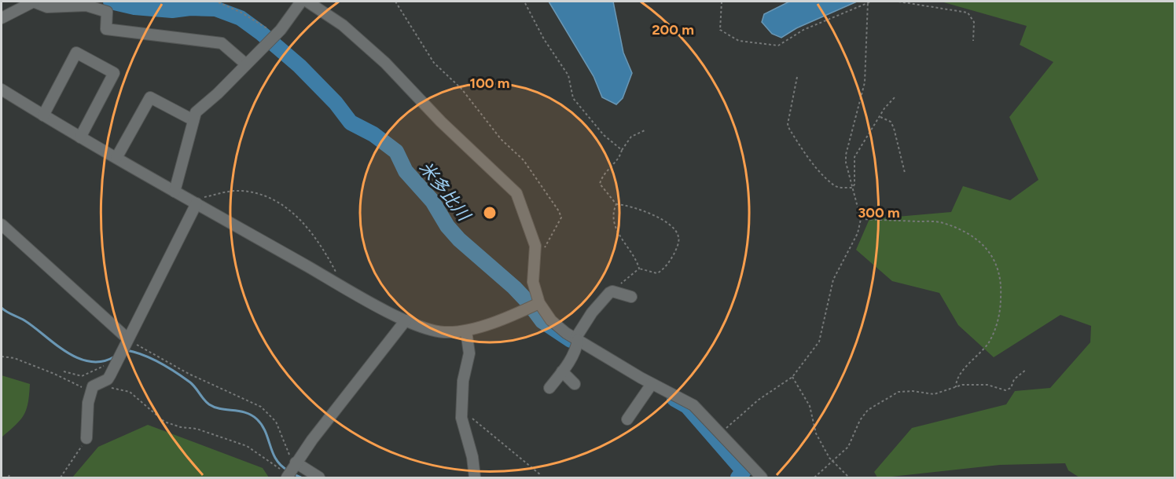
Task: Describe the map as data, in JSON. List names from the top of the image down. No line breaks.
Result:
{"water":["米多比川"],"rings":["200 m","100 m","300 m"]}
